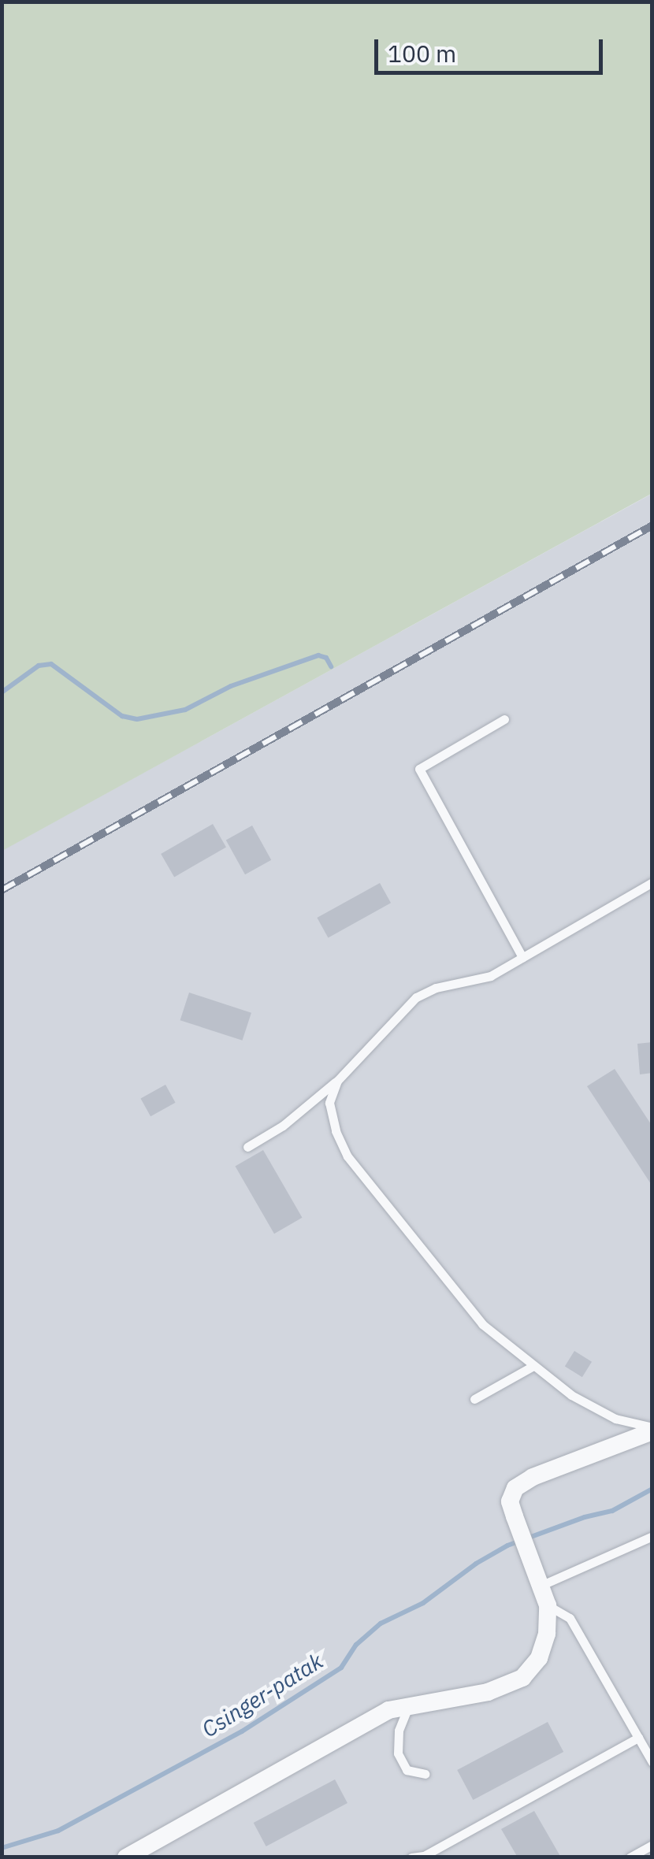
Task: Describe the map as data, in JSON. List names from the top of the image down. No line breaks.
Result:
{"water":["Csinger-patak"],"scale_bar":"100 m"}
